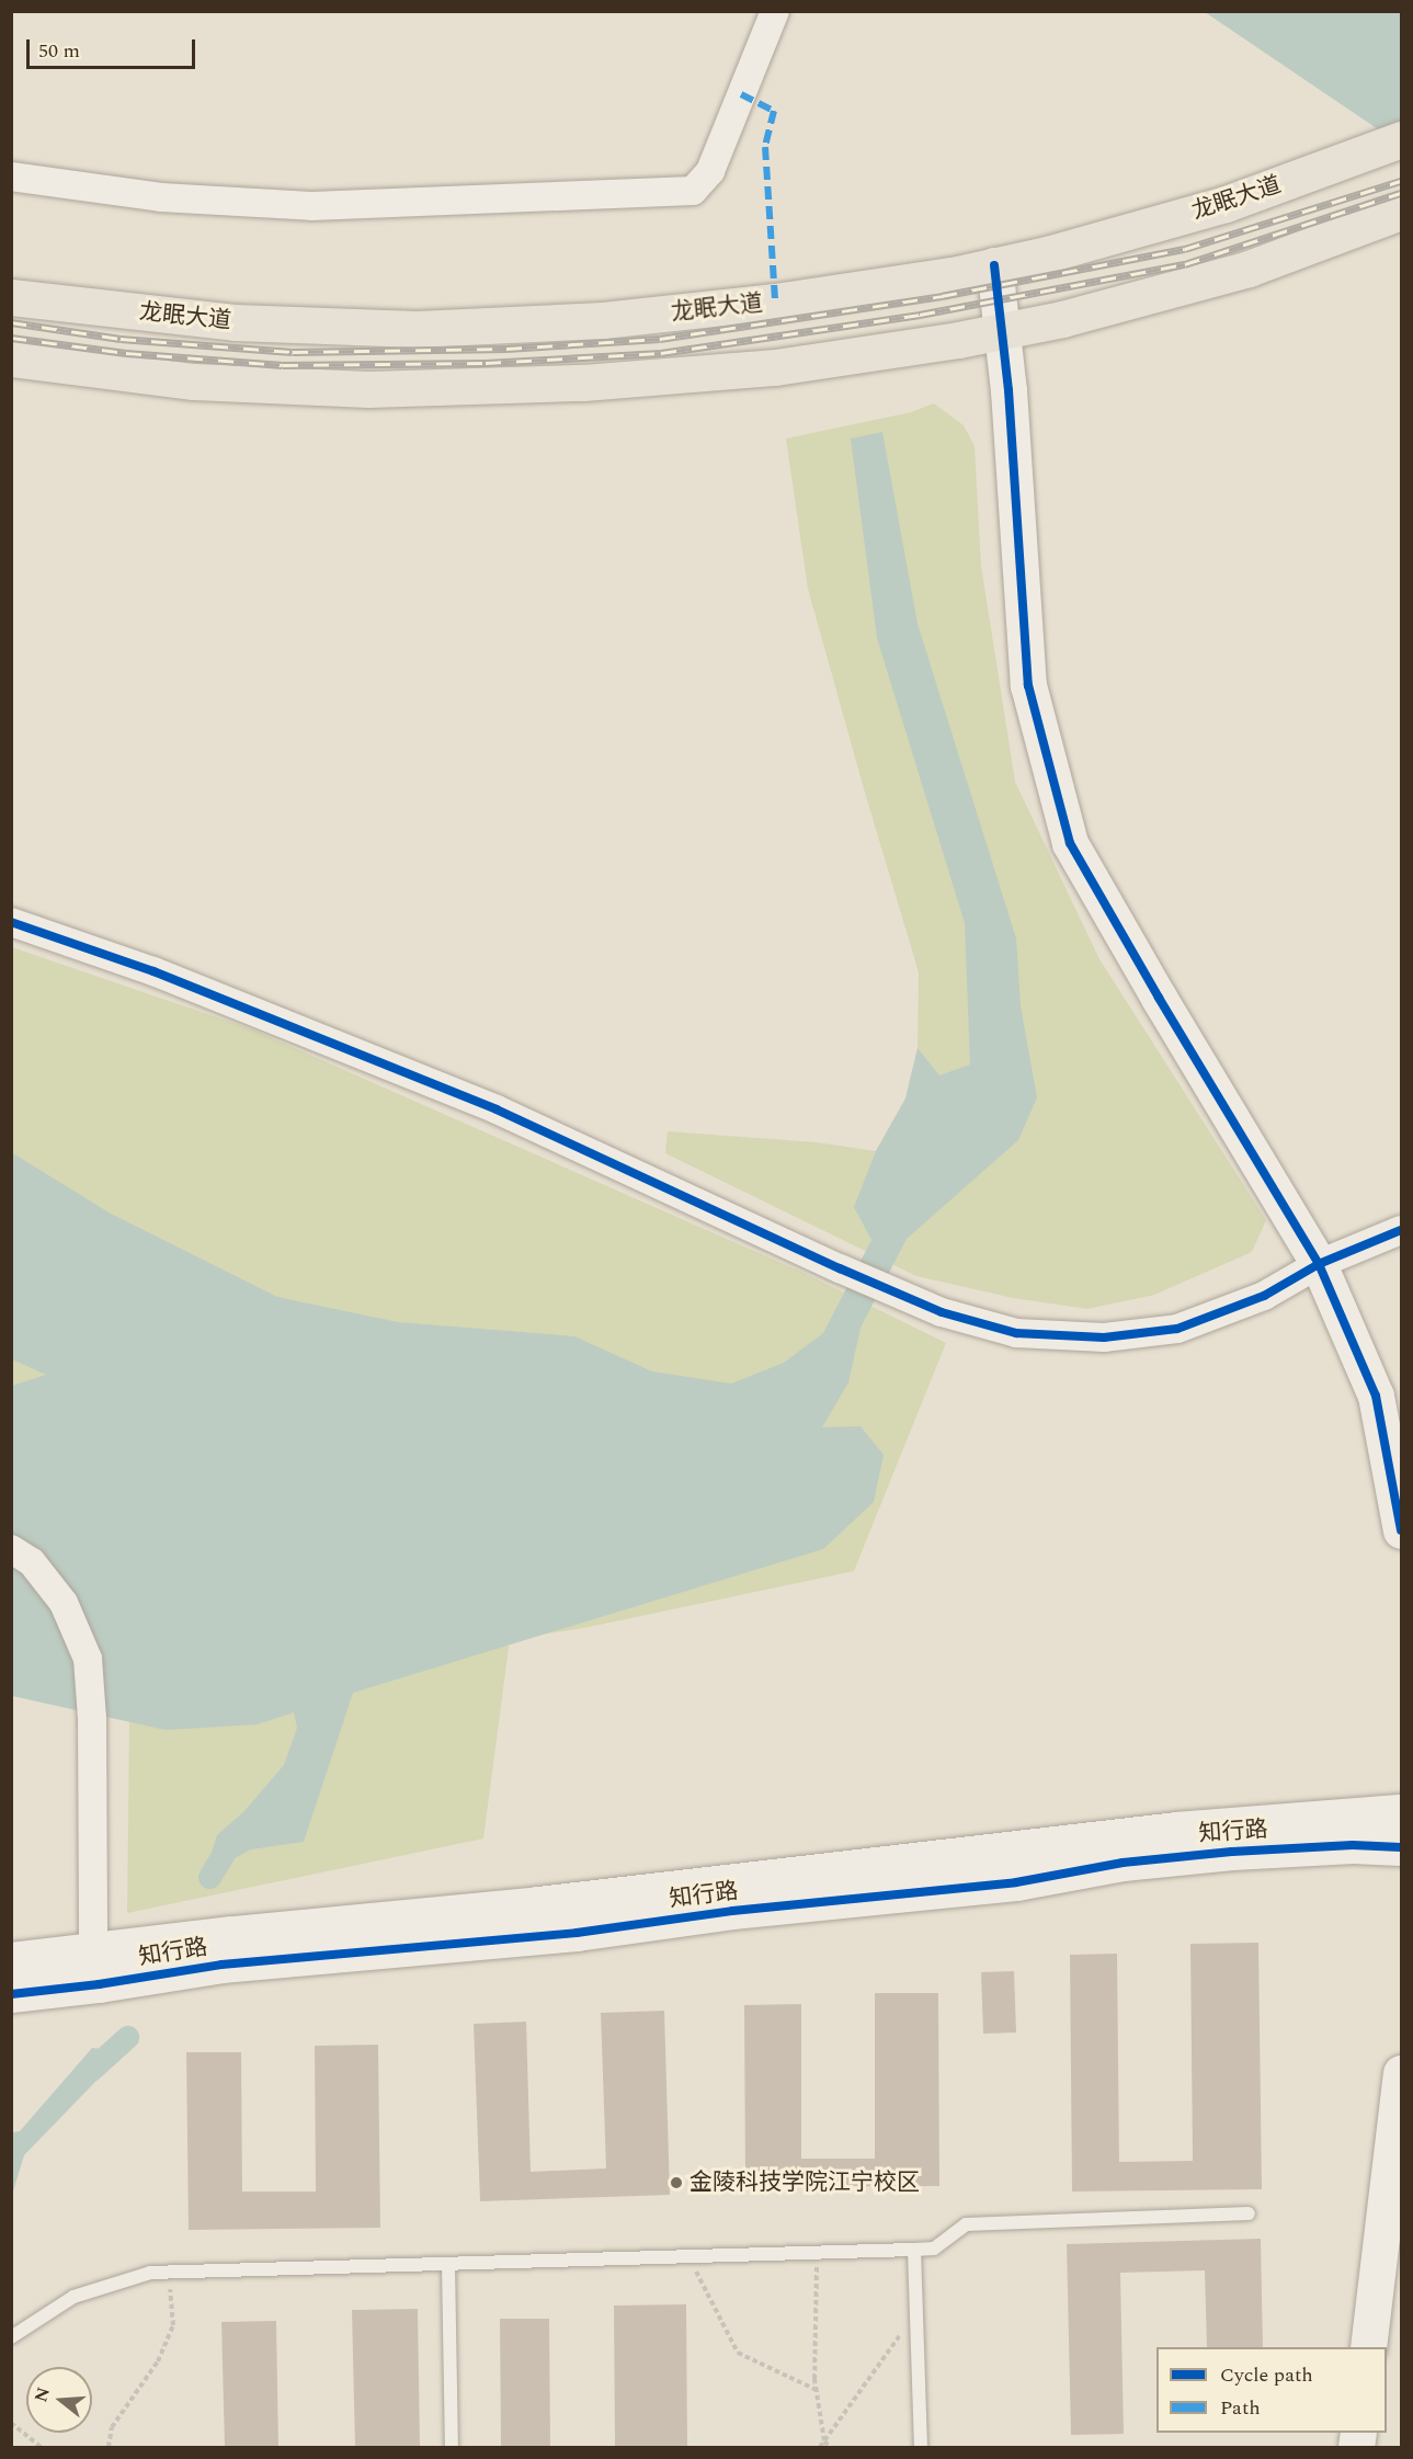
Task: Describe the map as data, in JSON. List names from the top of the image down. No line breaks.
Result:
{"streets":{"main road":["龙眠大道"],"street":["知行路"]},"places":["金陵科技学院江宁校区"],"legend":["Cycle path","Path"],"scale_bar":"50 m","north":"left"}
